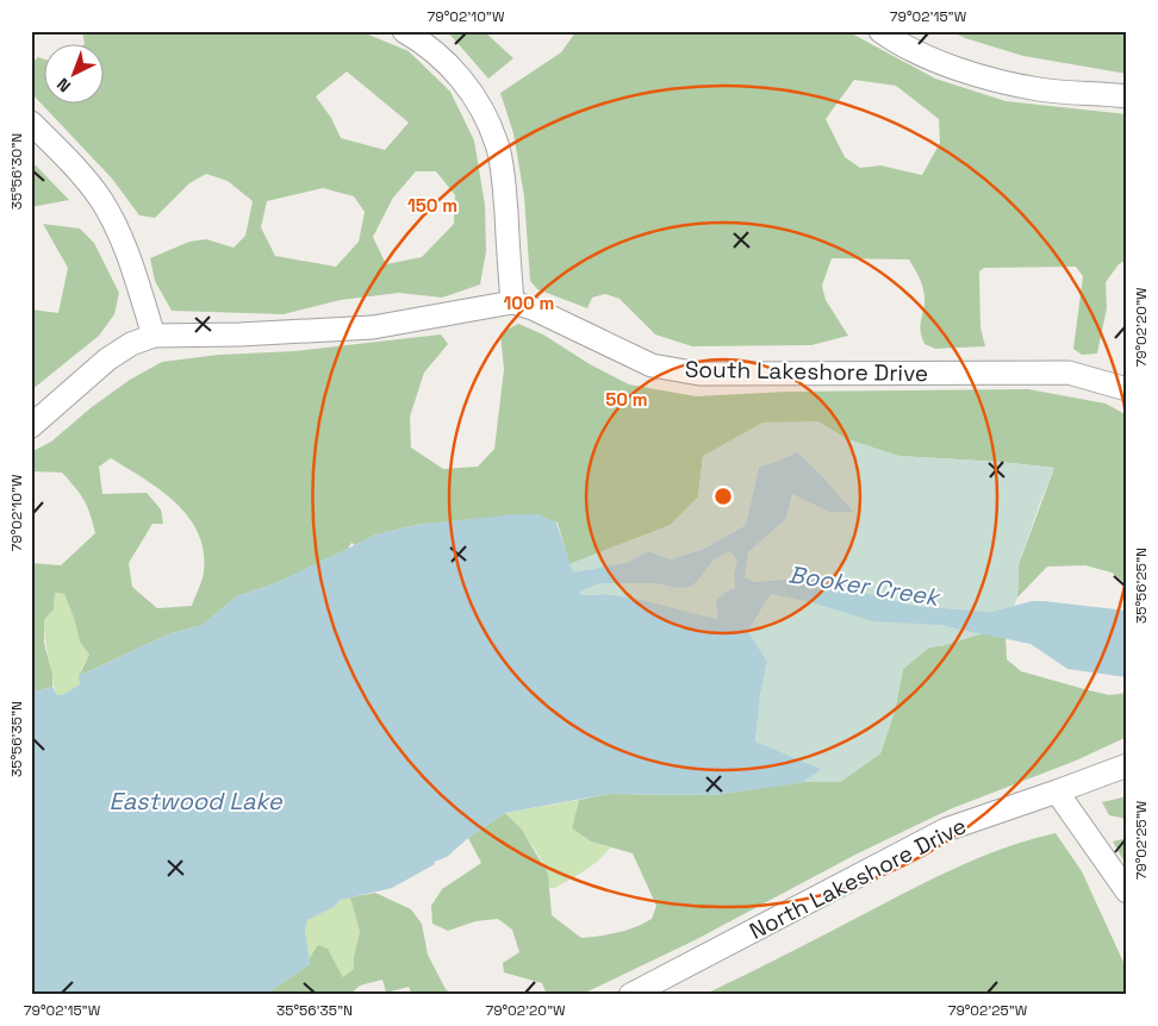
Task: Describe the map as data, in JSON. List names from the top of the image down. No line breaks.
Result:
{"streets":{"street":["South Lakeshore Drive","North Lakeshore Drive"]},"water":["Booker Creek","Eastwood Lake"],"north":"bottom left","coordinates":["79°02'10\"W","79°02'15\"W","35°56'30\"N","79°02'20\"W","35°56'25\"N","35°56'35\"N","79°02'25\"W"],"rings":["150 m","100 m","50 m"]}
